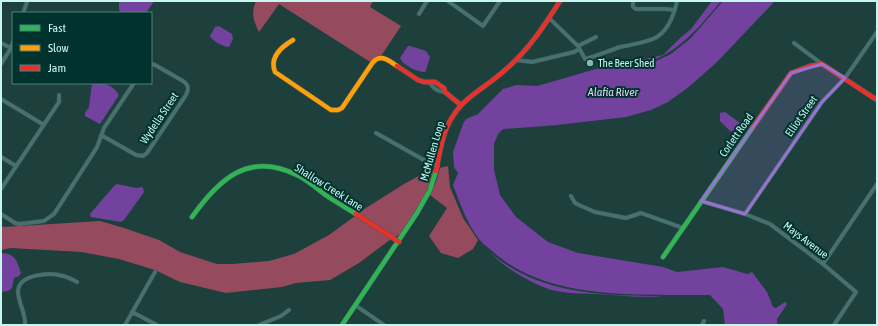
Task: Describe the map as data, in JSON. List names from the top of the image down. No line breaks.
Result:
{"streets":{"street":["Elliot Street","Wydella Street","Corlett Road","McMullen Loop","Shallow Creek Lane","Mays Avenue"]},"crossings":[["Elliot Street","Mays Avenue"],["Corlett Road","Mays Avenue"],["McMullen Loop","Shallow Creek Lane"]],"water":["Alafia River"],"places":["The Beer Shed"],"legend":["Fast","Slow","Jam"]}
